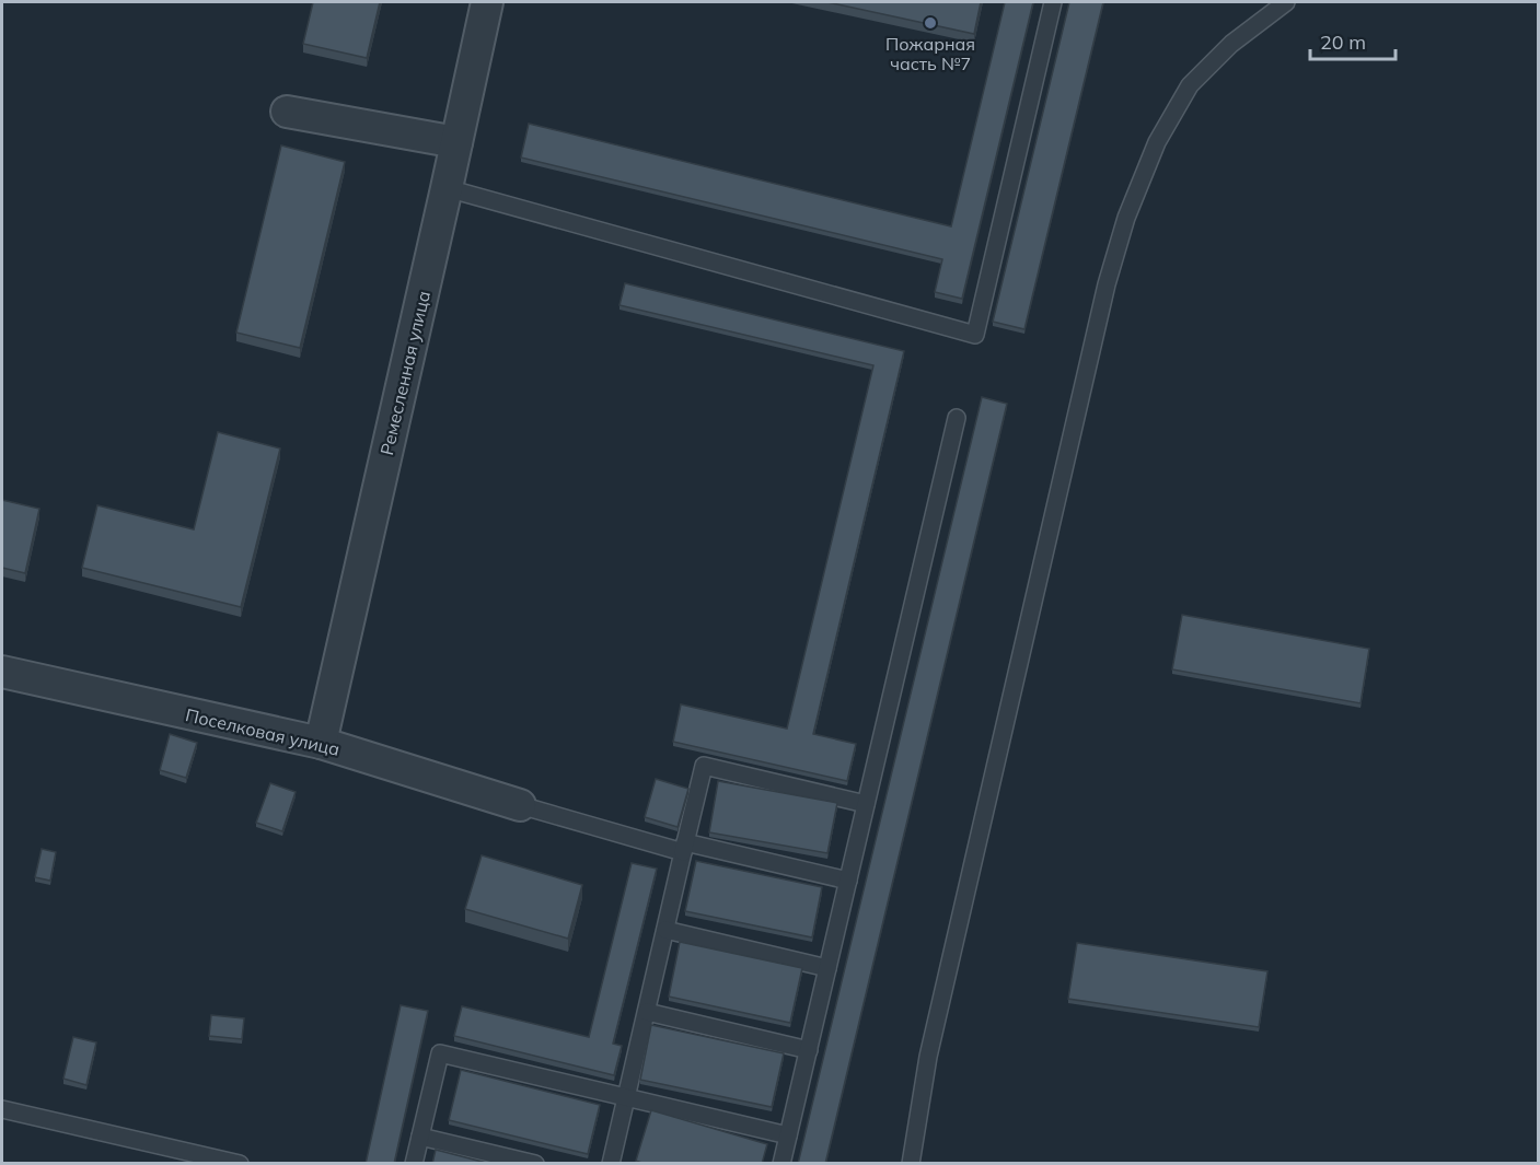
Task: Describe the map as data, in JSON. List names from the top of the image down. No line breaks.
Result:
{"streets":{"street":["Ремесленная улица","Поселковая улица"]},"crossings":[["Ремесленная улица","Поселковая улица"]],"places":["Пожарная часть №7"],"scale_bar":"20 m"}
